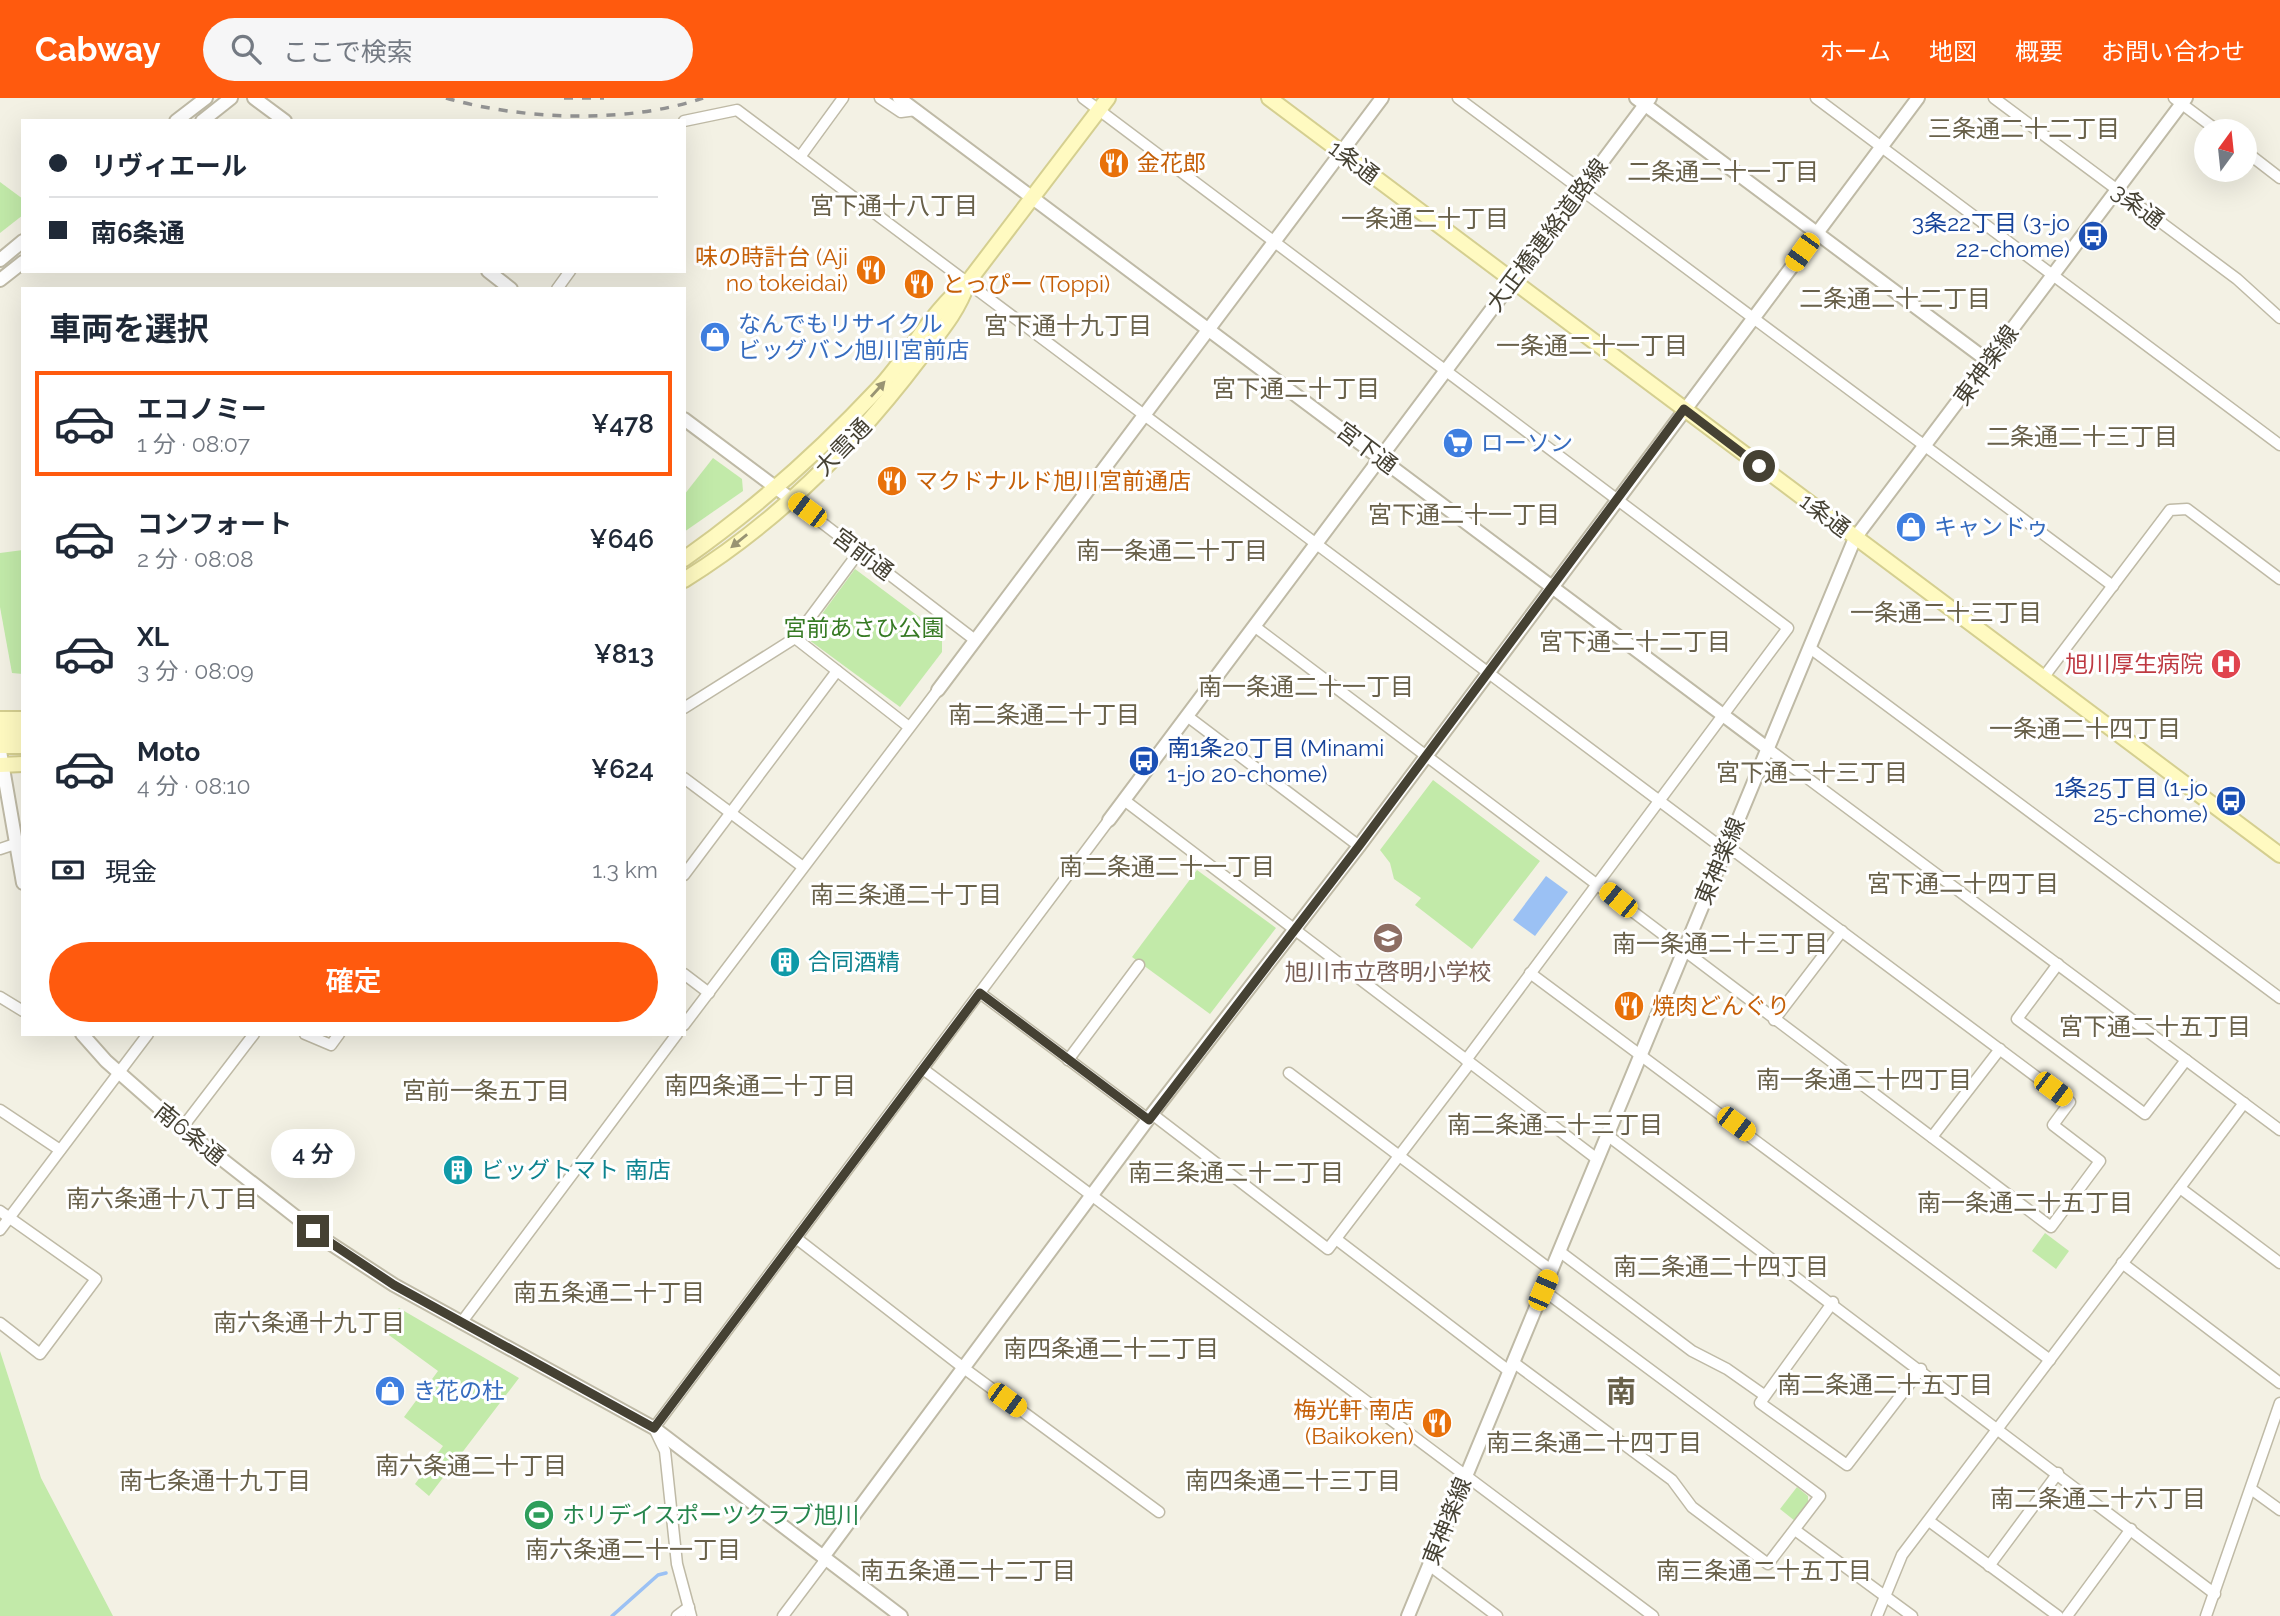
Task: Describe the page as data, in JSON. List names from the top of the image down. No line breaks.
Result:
{"streets":{"main road":["1条通","大雪通"],"street":["3条通","大正橋連絡道路線","東神楽線","宮下通","宮前通","南6条通"]},"crossings":[["1条通","大正橋連絡道路線"],["1条通","東神楽線"],["3条通","東神楽線"],["大正橋連絡道路線","宮下通"],["大正橋連絡道路線","南6条通"],["東神楽線","宮下通"],["大雪通","宮下通"],["大雪通","宮前通"]],"districts":["三条通二十二丁目","二条通二十一丁目","宮下通十八丁目","一条通二十丁目","二条通二十二丁目","宮下通十九丁目","一条通二十一丁目","宮下通二十丁目","二条通二十三丁目","宮下通二十一丁目","南一条通二十丁目","一条通二十三丁目","宮下通二十二丁目","南一条通二十一丁目","南二条通二十丁目","一条通二十四丁目","宮下通二十三丁目","南二条通二十一丁目","宮下通二十四丁目","南三条通二十丁目","南一条通二十三丁目","宮下通二十五丁目","南一条通二十四丁目","南四条通二十丁目","宮前一条五丁目","南二条通二十三丁目","南三条通二十二丁目","南六条通十八丁目","南一条通二十五丁目","南二条通二十四丁目","南五条通二十丁目","南六条通十九丁目","南四条通二十二丁目","南二条通二十五丁目","南","南三条通二十四丁目","南六条通二十丁目","南七条通十九丁目","南四条通二十三丁目","南二条通二十六丁目","南六条通二十一丁目","南五条通二十二丁目","南三条通二十五丁目"],"parks":["宮前あさひ公園"],"places":{"restaurant":["金花郎","味の時計台 (Aji no tokeidai)","とっぴー (Toppi)","マクドナルド旭川宮前通店","焼肉どんぐり","梅光軒 南店 (Baikoken)"],"bus stop":["3条22丁目 (3-jo 22-chome)","南1条20丁目 (Minami 1-jo 20-chome)","1条25丁目 (1-jo 25-chome)"],"shop":["なんでもリサイクル ビッグバン旭川宮前店","キャンドゥ","き花の杜"],"supermarket":["ローソン"],"hospital":["旭川厚生病院"],"school or university":["旭川市立啓明小学校"],"building":["合同酒精","ビッグトマト 南店"],"sports":["ホリデイスポーツクラブ旭川"]},"north":"top","page":{"header":"Cabway","search":"ここで検索","nav":["ホーム","地図","概要","お問い合わせ"],"banner":["リヴィエール","南6条通"],"heading":"車両を選択","list":[{"name":"エコノミー","note":"1 分 · 08:07","value":"¥478"},{"name":"コンフォート","note":"2 分 · 08:08","value":"¥646"},{"name":"XL","note":"3 分 · 08:09","value":"¥813"},{"name":"Moto","note":"4 分 · 08:10","value":"¥624"}],"pay":["現金","1.3 km"],"buttons":"確定","bubble":"4 分"}}
